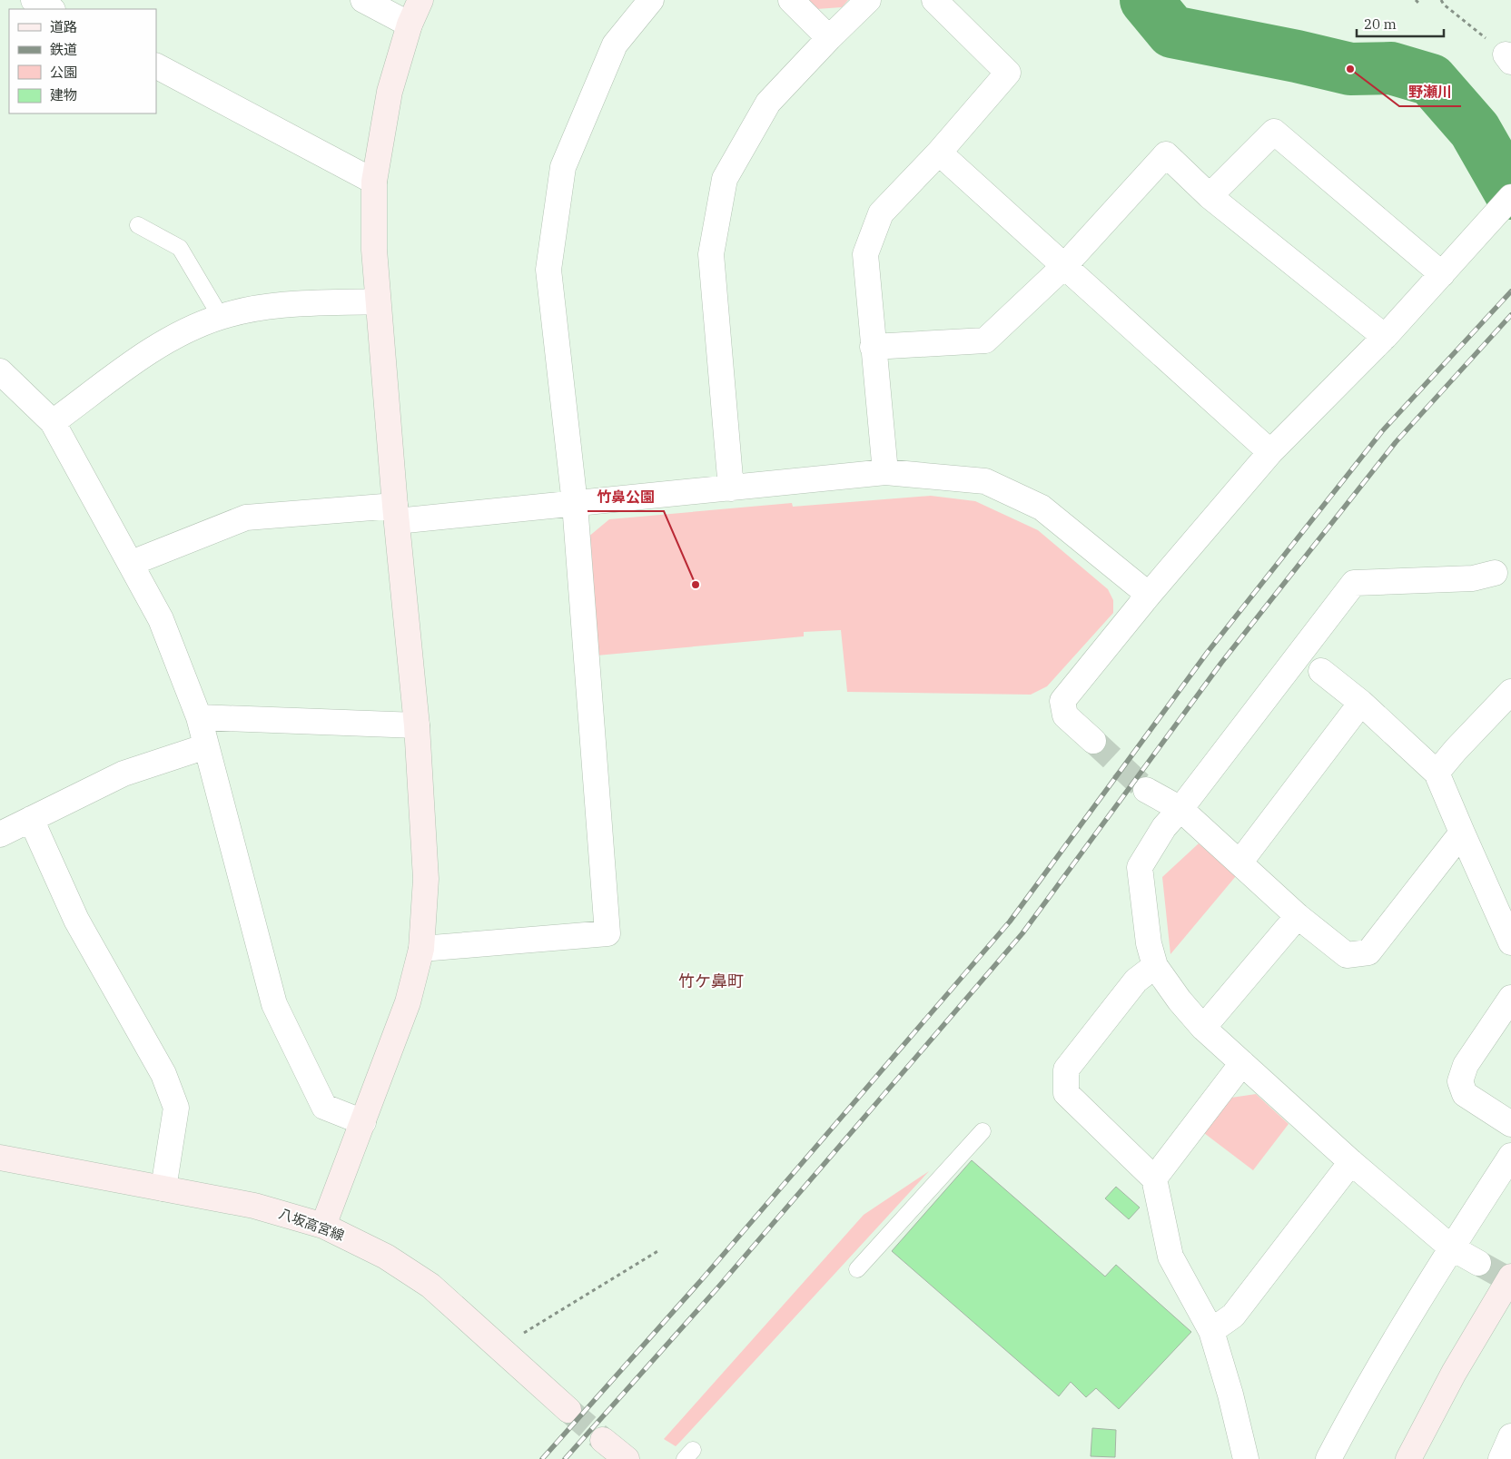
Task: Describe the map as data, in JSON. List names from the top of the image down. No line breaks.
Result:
{"streets":{"street":["八坂高宮線"]},"districts":["竹ケ鼻町"],"places":["野瀬川","竹鼻公園"],"legend":["道路","鉄道","公園","建物"],"scale_bar":"20 m"}
